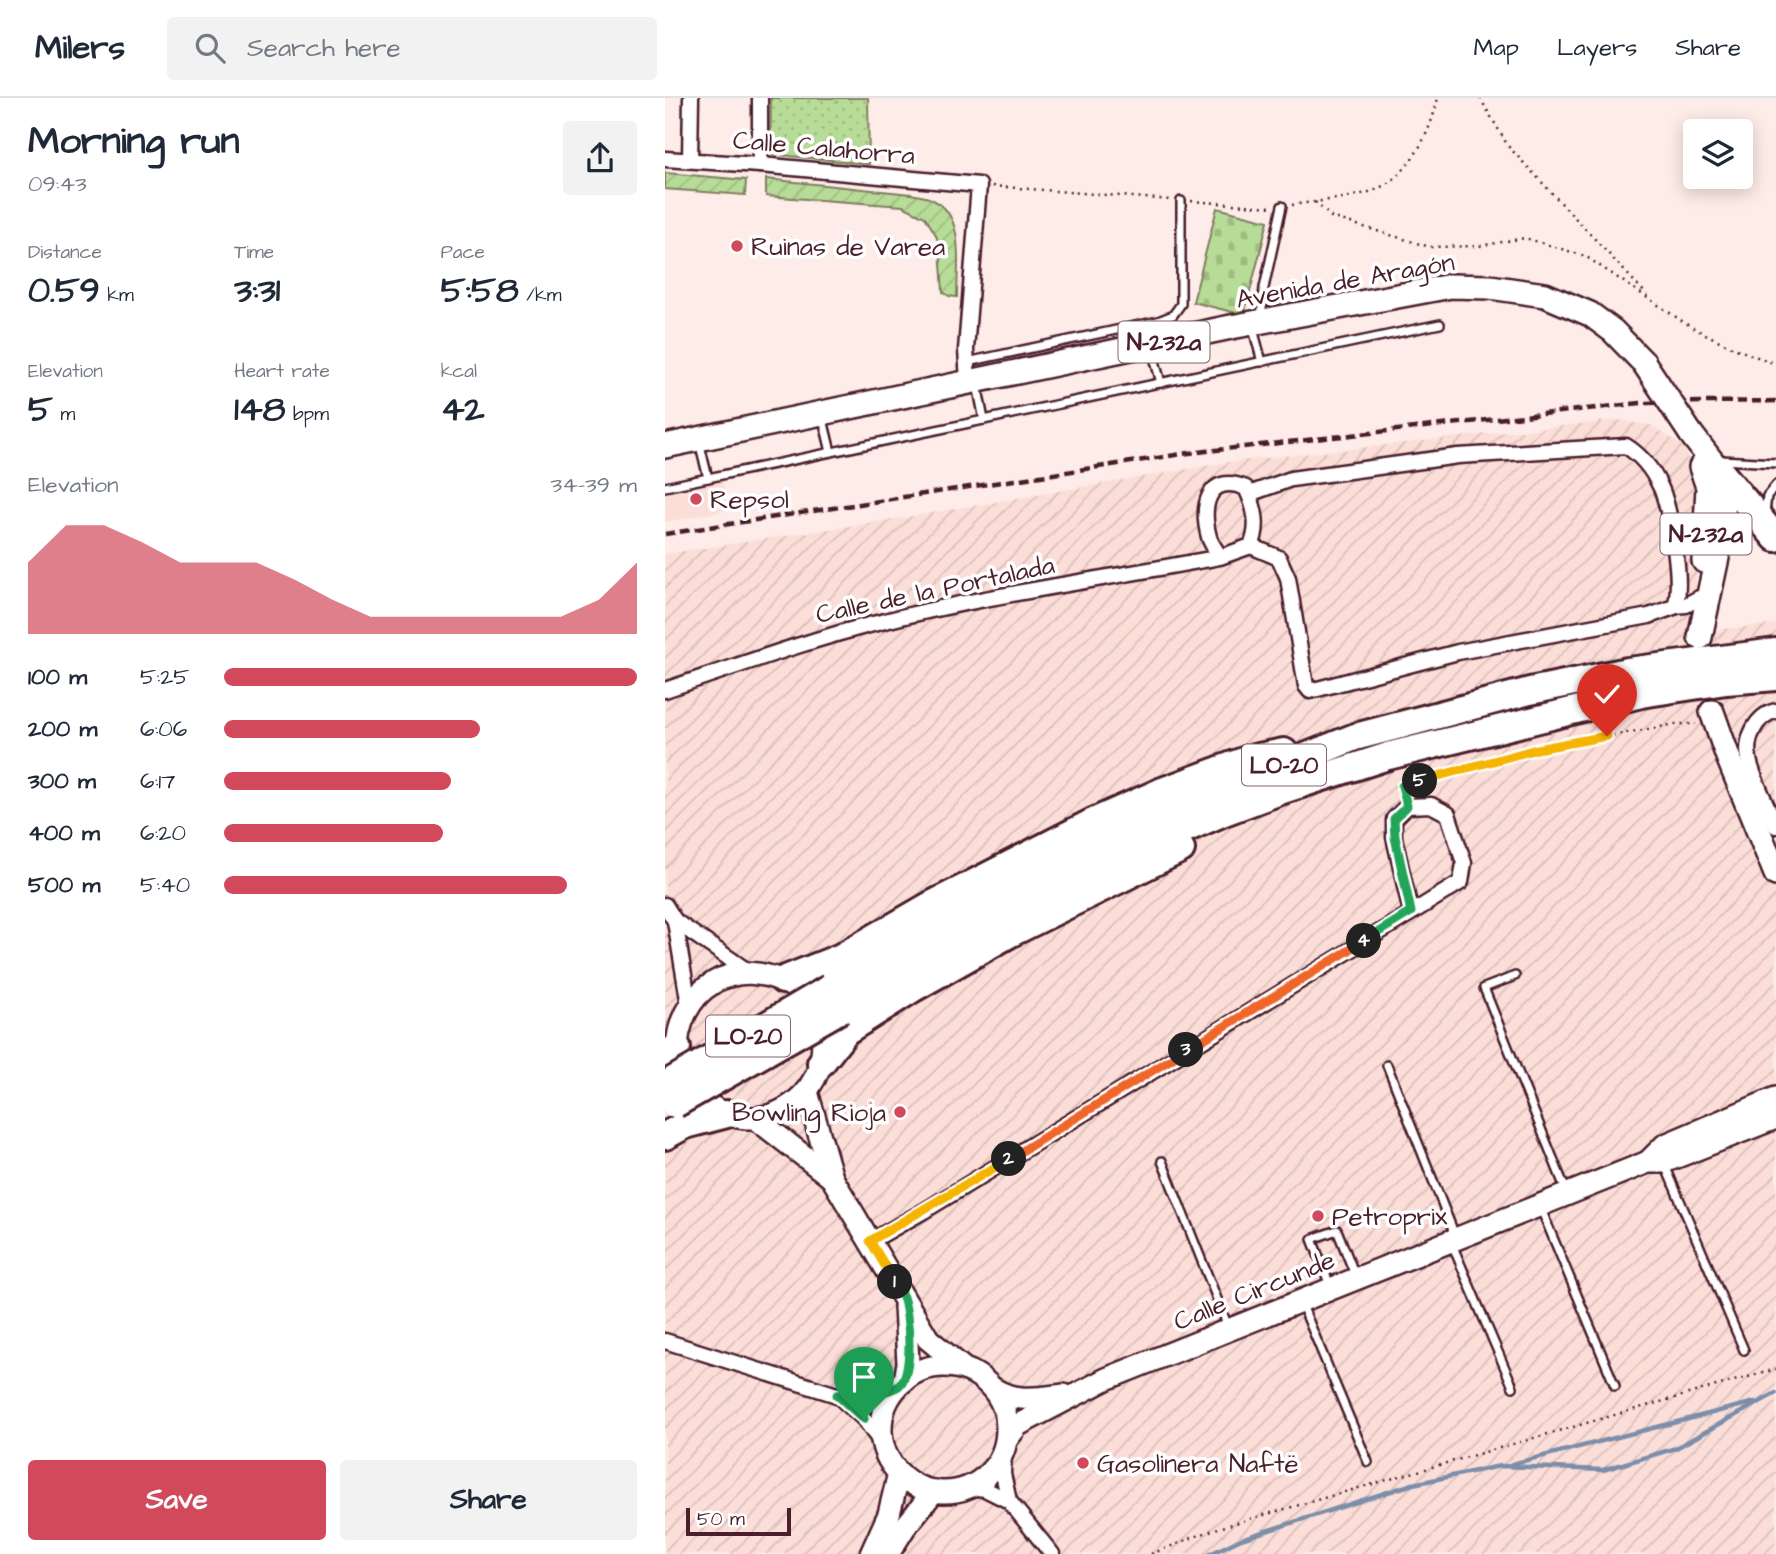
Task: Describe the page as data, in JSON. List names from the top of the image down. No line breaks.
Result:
{"streets":{"highway":["LO-20"],"main road":["Avenida de Aragón","N-232a","Calle Circunde"],"street":["Calle Calahorra","Calle de la Portalada"]},"places":["Ruinas de Varea","Repsol","Bowling Rioja","Petroprix","Gasolinera Naftë"],"scale_bar":"50 m","page":{"header":"Milers","search":"Search here","nav":["Map","Layers","Share"],"heading":["Morning run","09:43"],"stats":[["Distance","0.59 km"],["Time","3:31"],["Pace","5:58 /km"],["Elevation","5 m"],["Heart rate","148 bpm"],["kcal","42"]],"chart":["Elevation","34–39 m"],"list":[{"name":"100 m","note":"5:25"},{"name":"200 m","note":"6:06"},{"name":"300 m","note":"6:17"},{"name":"400 m","note":"6:20"},{"name":"500 m","note":"5:40"}],"pins":["5","4","3","2","1"],"buttons":["Save","Share"],"scale":"50 m"}}
